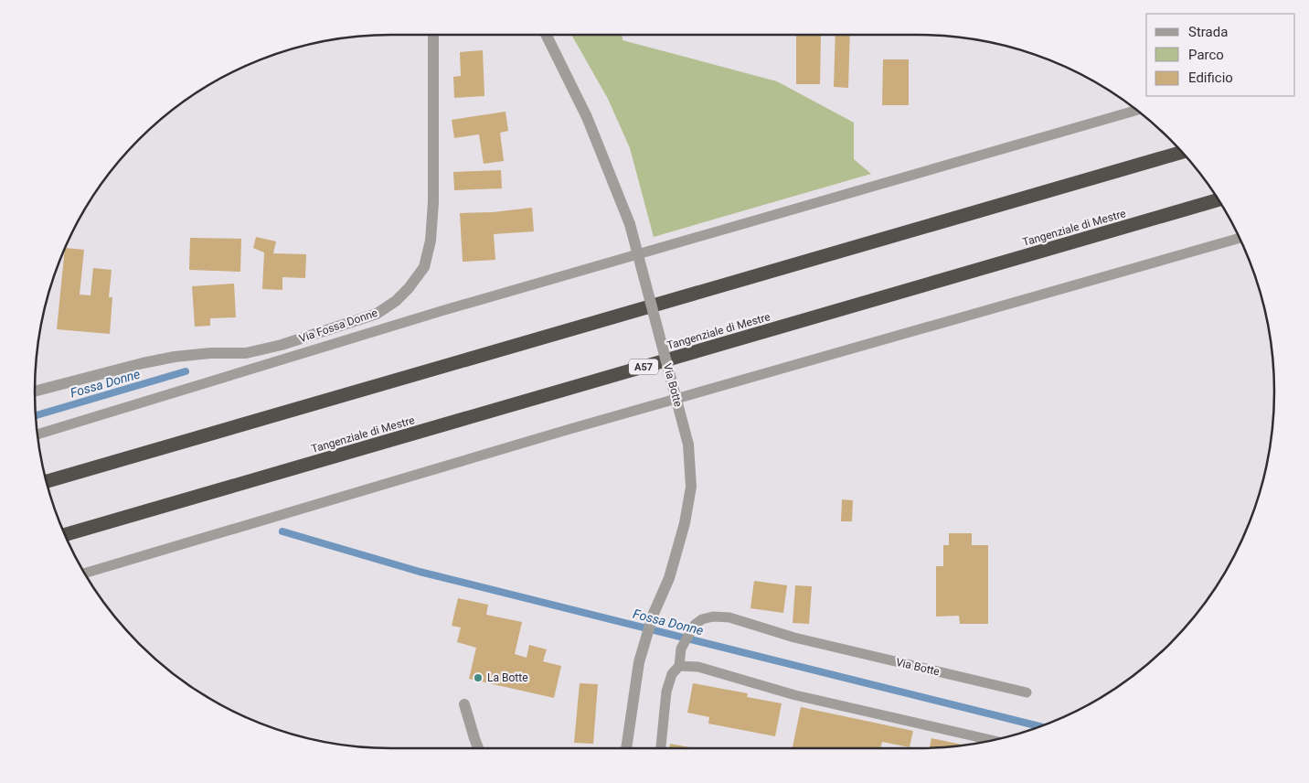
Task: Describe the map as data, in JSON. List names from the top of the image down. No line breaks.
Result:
{"streets":{"highway":["Tangenziale di Mestre","A57"],"street":["Via Fossa Donne","Via Botte"]},"water":["Fossa Donne"],"places":["La Botte"],"legend":["Strada","Parco","Edificio"]}
